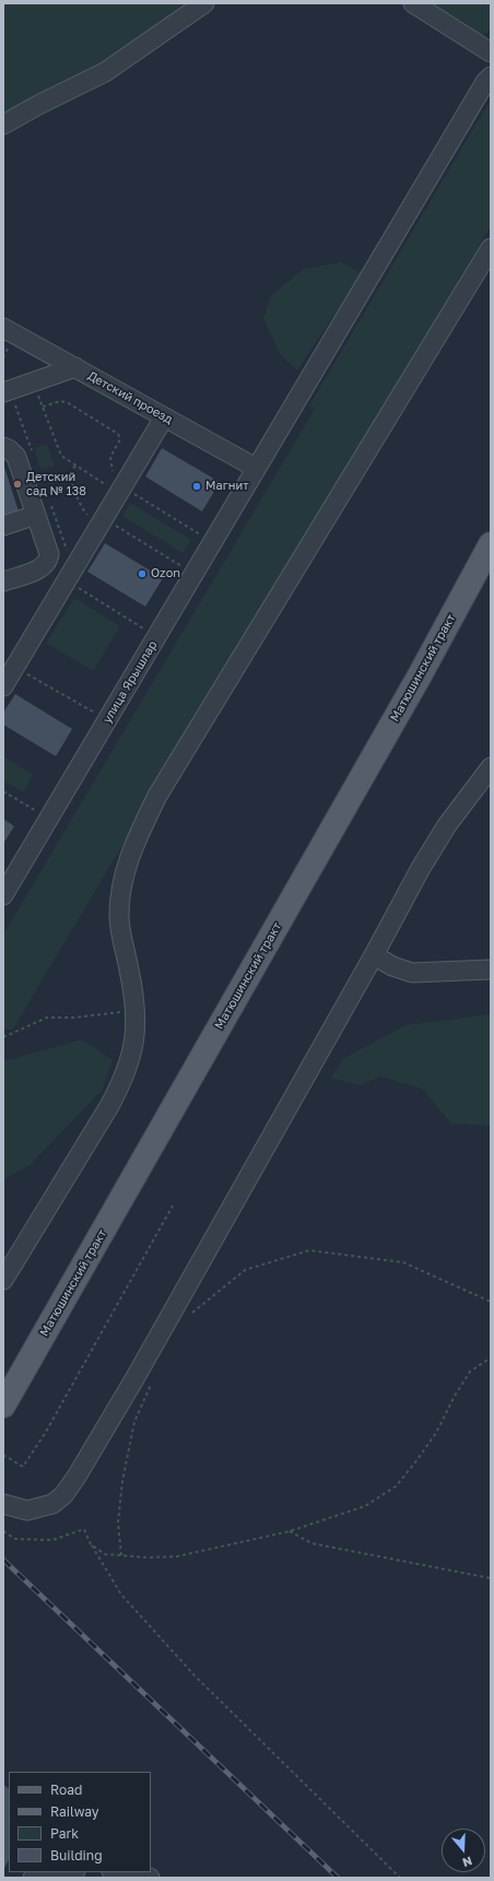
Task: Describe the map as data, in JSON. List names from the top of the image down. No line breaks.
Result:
{"streets":{"main road":["Матюшинский тракт"],"street":["Детский проезд","улица Ярышлар"]},"crossings":[["Детский проезд","улица Ярышлар"]],"places":["Детский сад № 138","Магнит","Ozon"],"legend":["Road","Railway","Park","Building"],"north":"bottom"}
